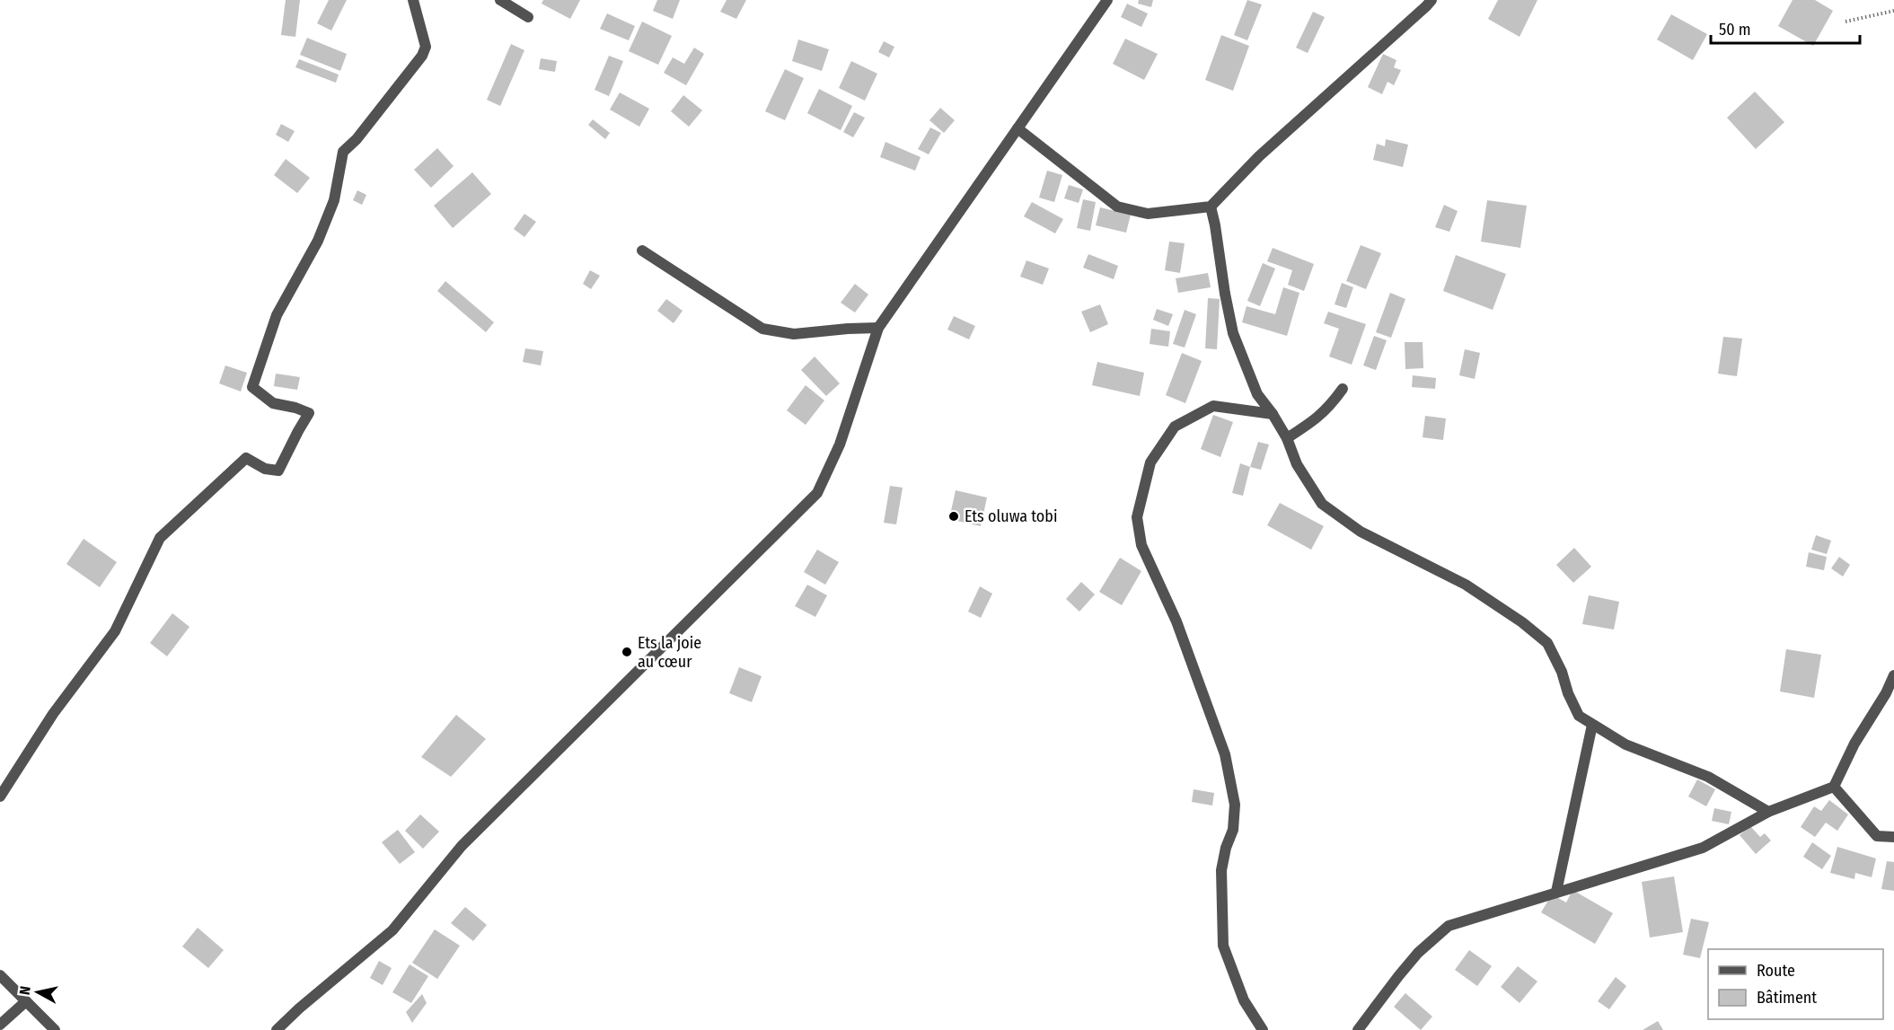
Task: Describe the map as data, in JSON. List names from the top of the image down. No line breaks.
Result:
{"places":["Ets oluwa tobi","Ets la joie au cœur"],"legend":["Route","Bâtiment"],"scale_bar":"50 m","north":"left"}
